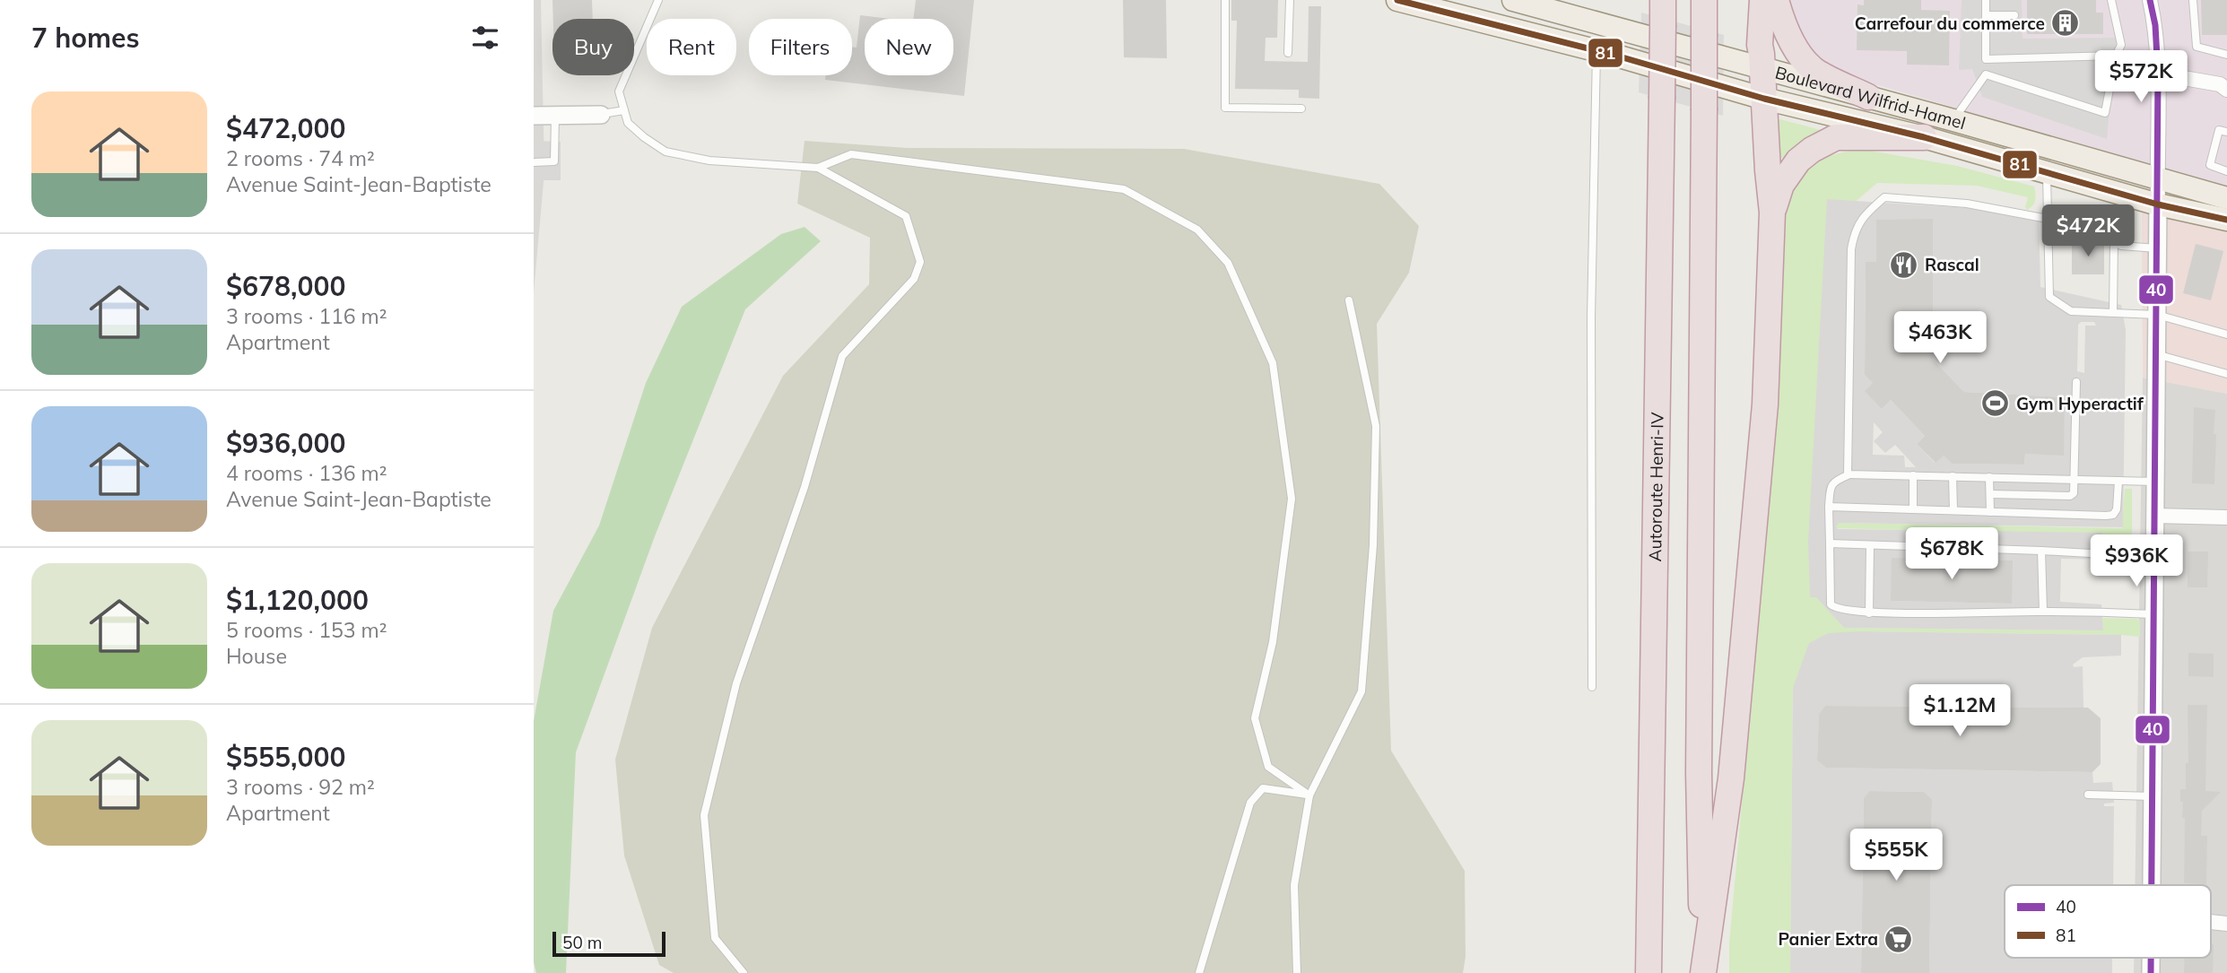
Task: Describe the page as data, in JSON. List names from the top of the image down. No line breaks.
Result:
{"streets":{"highway":["Autoroute Henri-IV"],"main road":["Boulevard Wilfrid-Hamel"]},"places":{"building":["Carrefour du commerce"],"restaurant":["Rascal"],"sports":["Gym Hyperactif"],"supermarket":["Panier Extra"]},"lines":["transit line 40","transit line 81"],"legend":["40","81"],"scale_bar":"50 m","page":{"heading":"7 homes","chip":["Buy","Rent","Filters","New"],"price":["$572K","$472K","$463K","$678K","$936K","$1.12M","$555K"],"list":[{"name":"$472,000","note":"2 rooms · 74 m² · Avenue Saint-Jean-Baptiste"},{"name":"$678,000","note":"3 rooms · 116 m² · Apartment"},{"name":"$936,000","note":"4 rooms · 136 m² · Avenue Saint-Jean-Baptiste"},{"name":"$1,120,000","note":"5 rooms · 153 m² · House"},{"name":"$555,000","note":"3 rooms · 92 m² · Apartment"}],"scale":"50 m"}}
